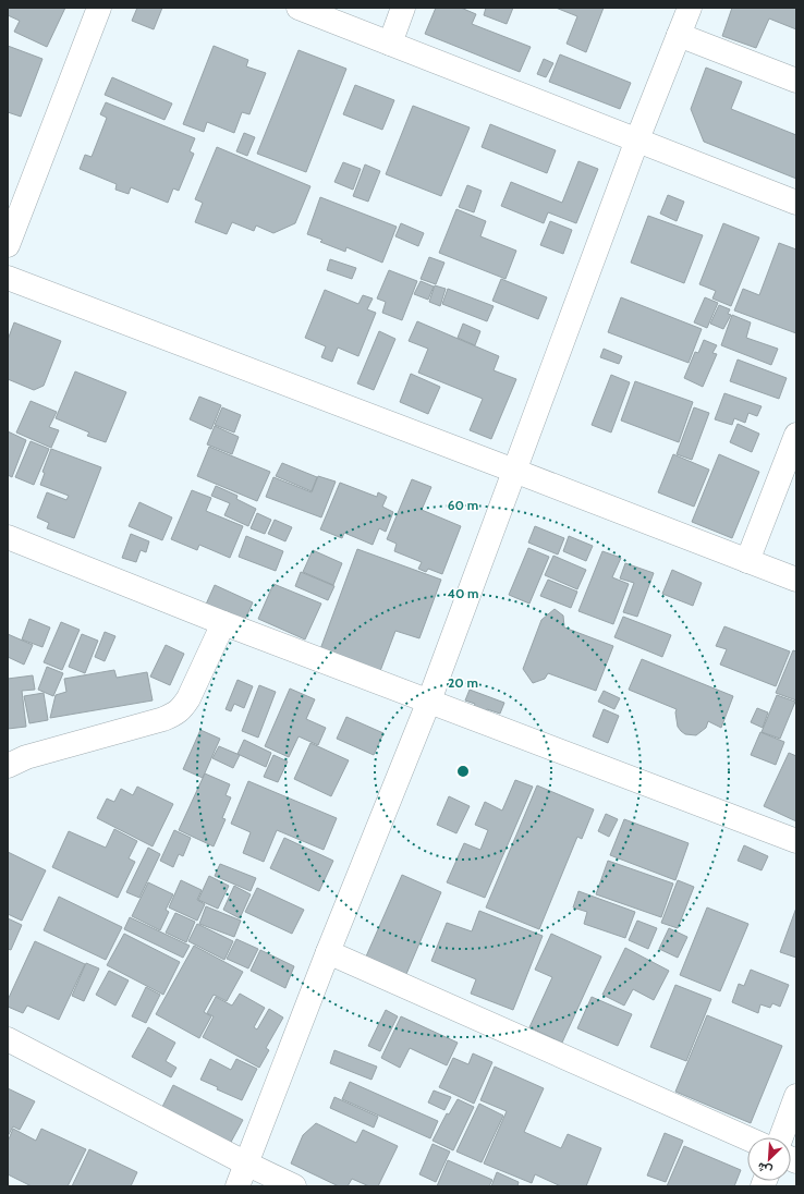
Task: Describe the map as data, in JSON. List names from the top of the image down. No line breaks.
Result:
{"north":"bottom left","rings":["60 m","40 m","20 m"]}
